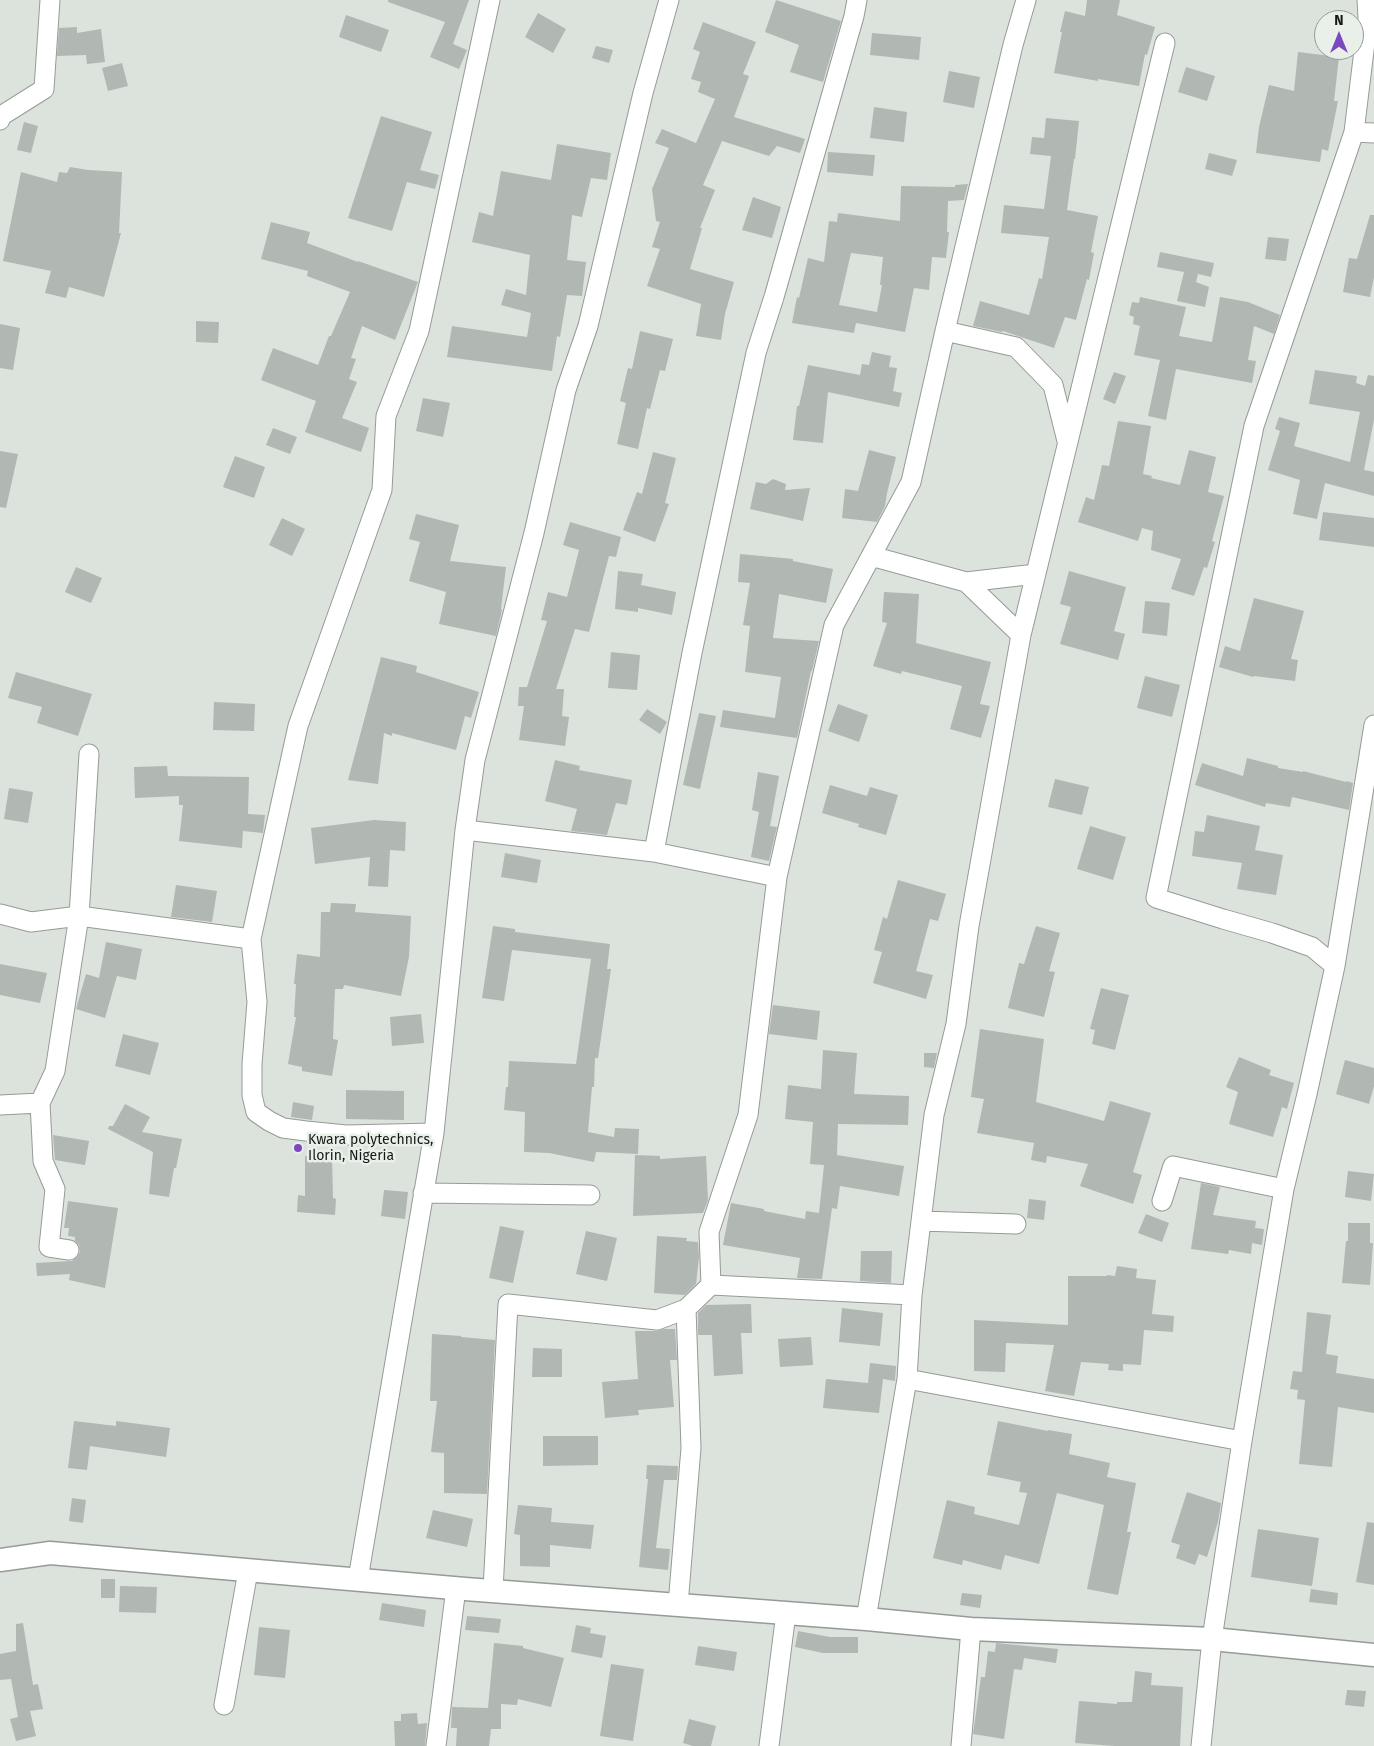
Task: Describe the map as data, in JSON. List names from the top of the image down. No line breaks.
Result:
{"places":["Kwara polytechnics, Ilorin, Nigeria"],"north":"top"}
